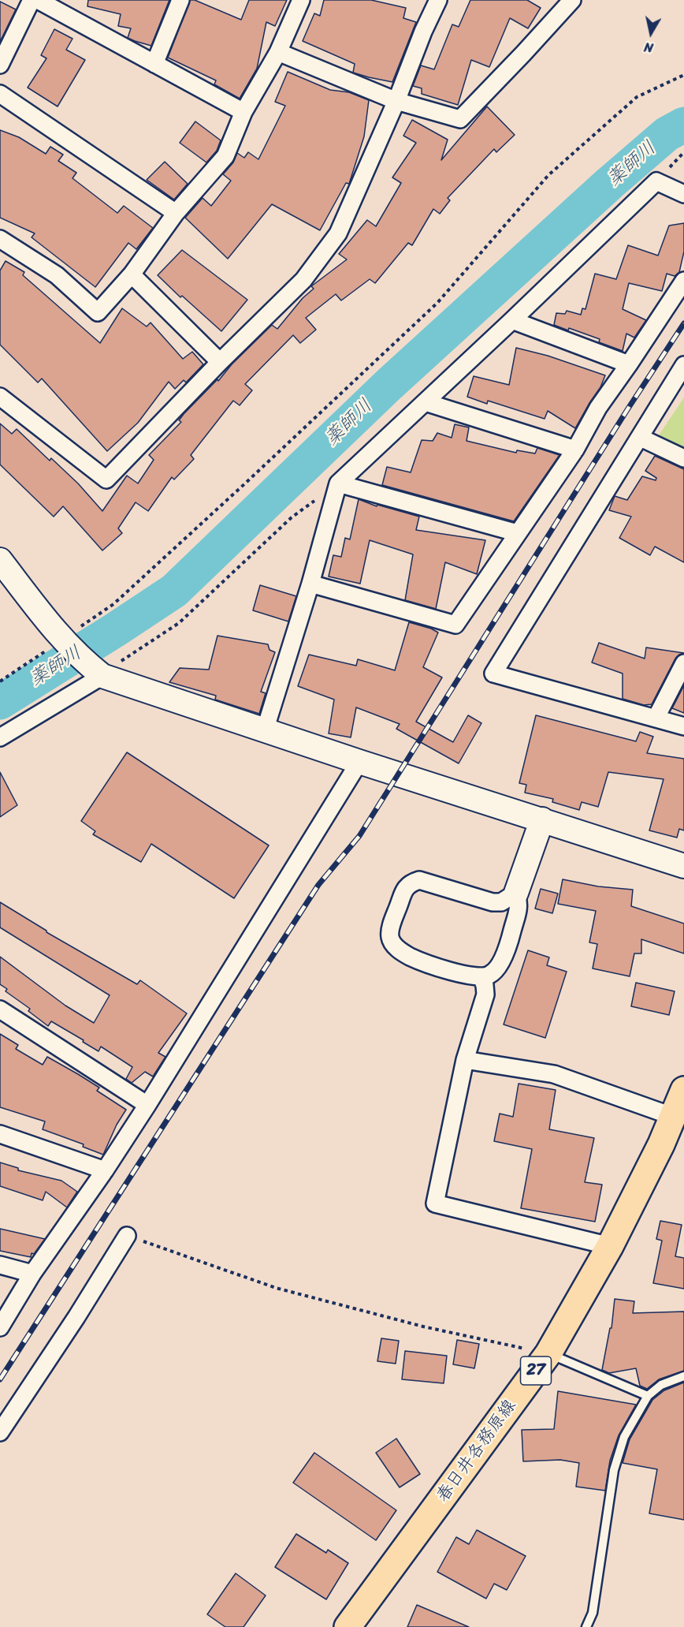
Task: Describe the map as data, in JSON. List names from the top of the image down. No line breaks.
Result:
{"streets":{"main road":["27","春日井各務原線"]},"water":["薬師川"],"north":"bottom"}
